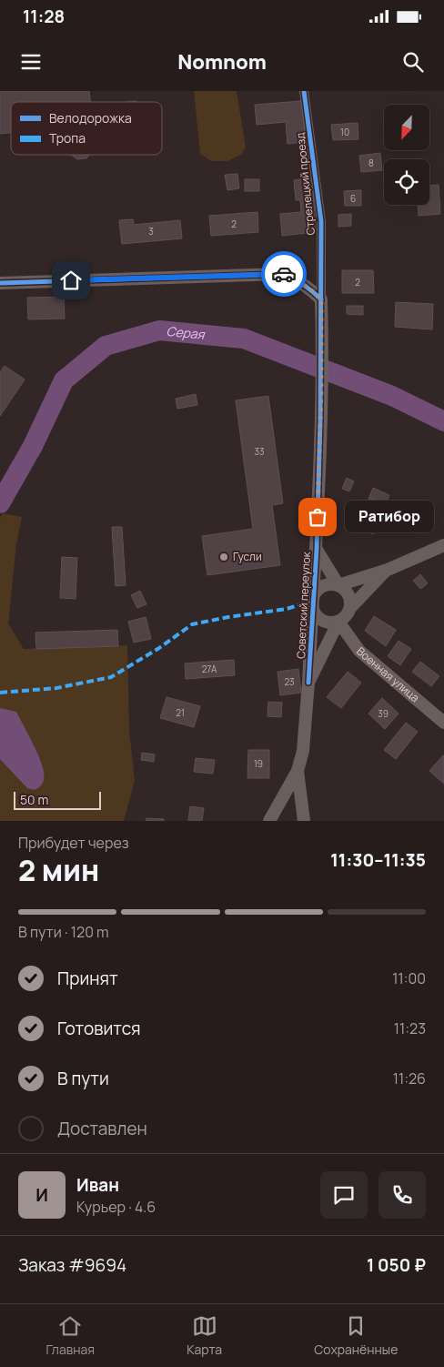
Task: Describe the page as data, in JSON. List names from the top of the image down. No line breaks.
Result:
{"streets":{"street":["Стрелецкий проезд","Советский переулок","Военная улица"]},"crossings":[["Стрелецкий проезд","Советский переулок"],["Советский переулок","Военная улица"]],"water":["Серая"],"places":["Ратибор","Гусли"],"house_numbers":["10","8","6","2","3","2","33","27А","23","21","39","19"],"legend":["Велодорожка","Тропа"],"scale_bar":"50 m","north":"bottom left","page":{"status":"11:28","header":"Nomnom","bubble":"Ратибор","scale":"50 m","heading":["2 мин","Прибудет через","11:30–11:35"],"panel":["Иван","Курьер · 4.6","Заказ #9694","1 050 ₽"],"bar":"В пути · 120 m","list":[["Принят","11:00"],["Готовится","11:23"],["В пути","11:26"],"Доставлен"],"round":"И","tabs":["Главная","Карта","Сохранённые"]}}
